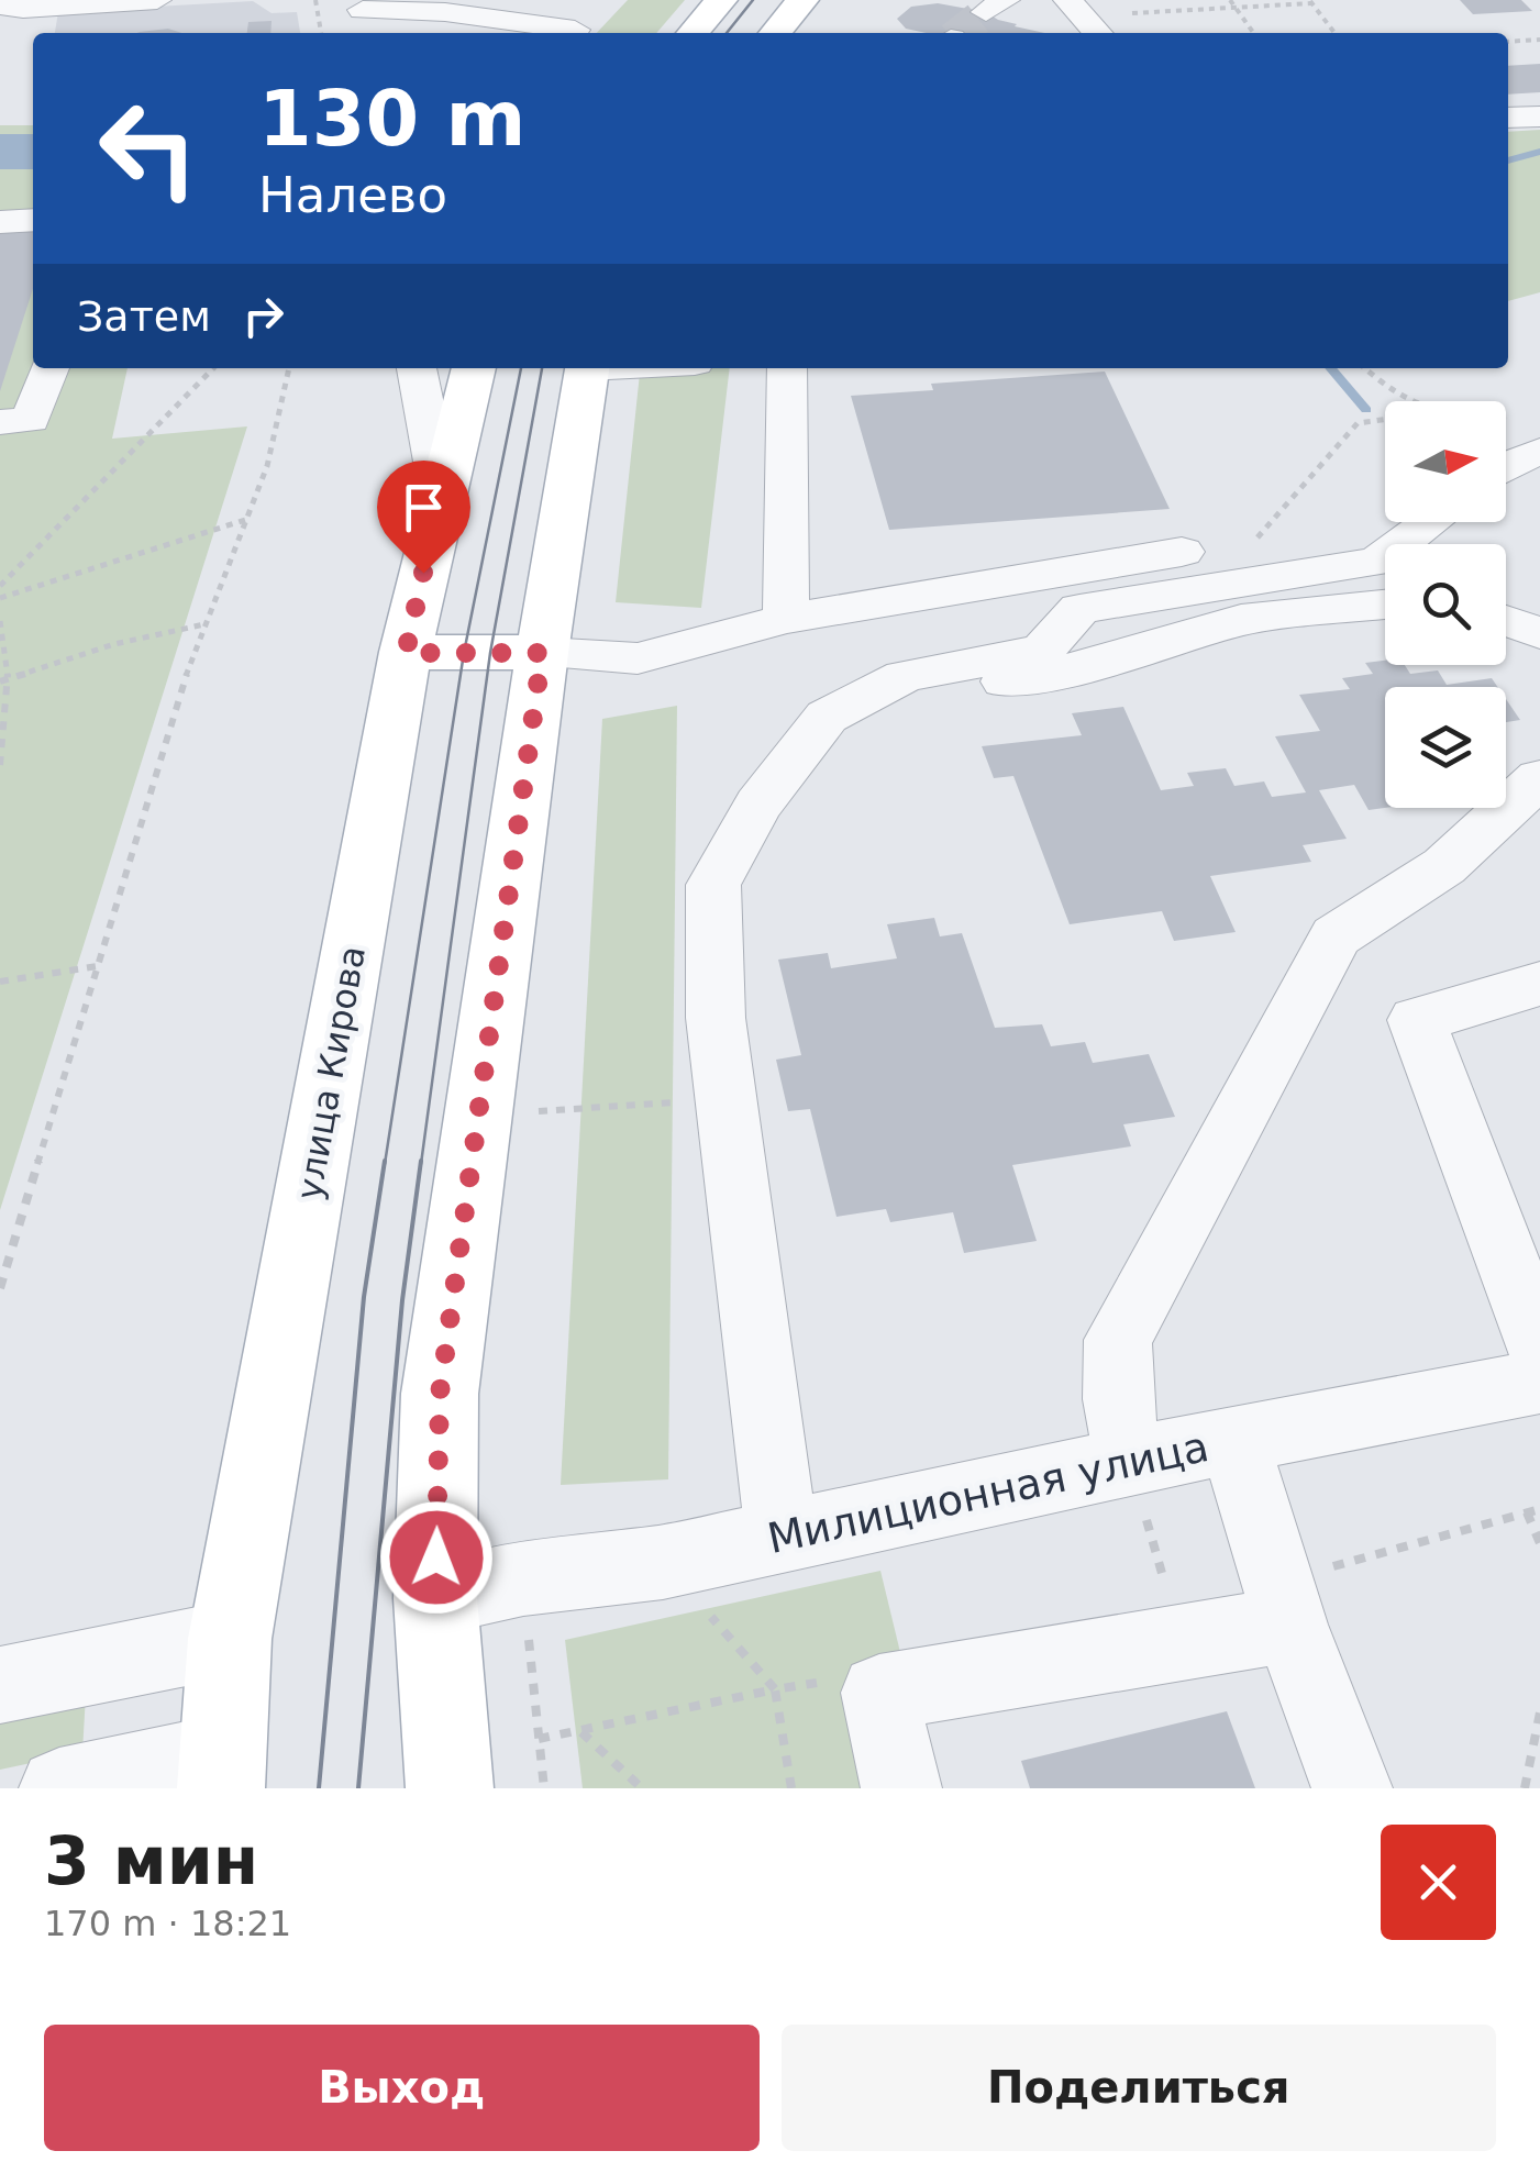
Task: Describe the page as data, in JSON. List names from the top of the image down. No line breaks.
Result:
{"streets":{"main road":["улица Кирова"],"street":["Милиционная улица"]},"north":"right","page":{"turn":["130 m","Налево"],"then":"Затем","heading":["3 мин","170 m · 18:21"],"buttons":["Выход","Поделиться"]}}
